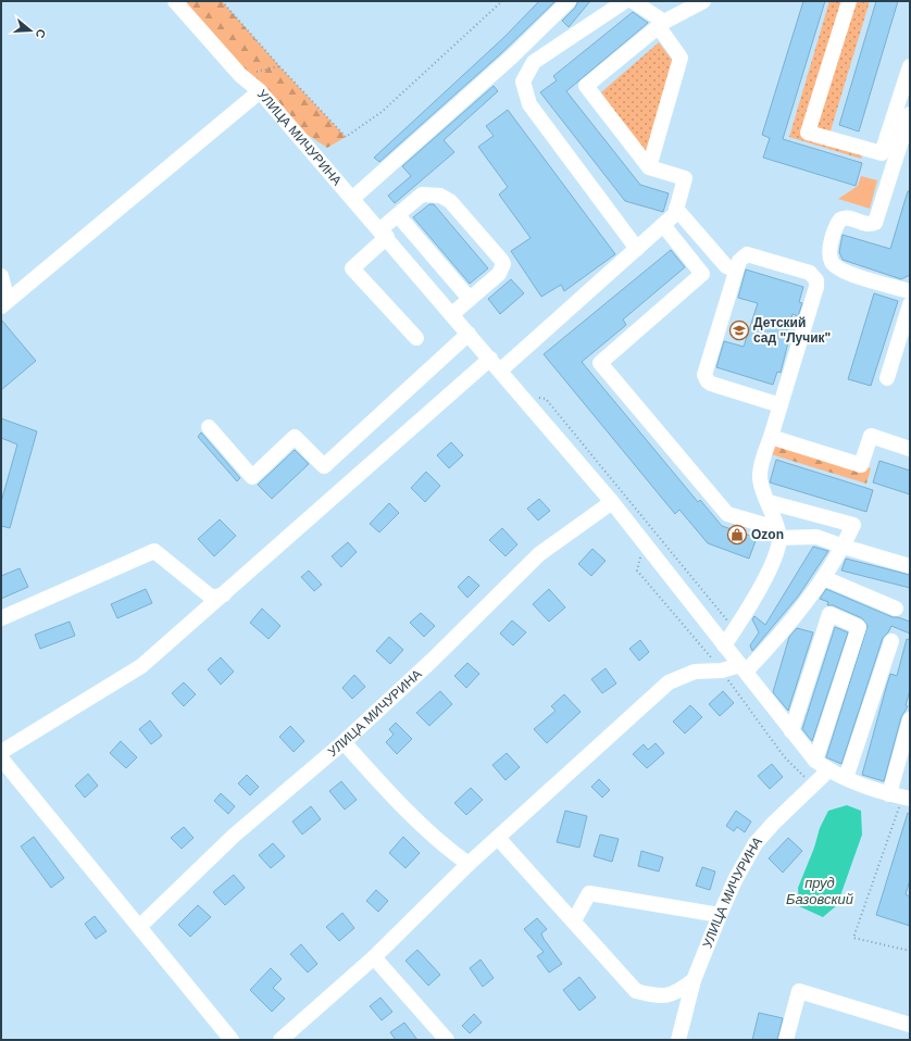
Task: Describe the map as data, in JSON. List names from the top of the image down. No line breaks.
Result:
{"streets":{"street":["УЛИЦА МИЧУРИНА"]},"water":["пруд Базовский"],"places":{"school or university":["Детский сад \"Лучик\""],"shop":["Ozon"]},"north":"right"}
